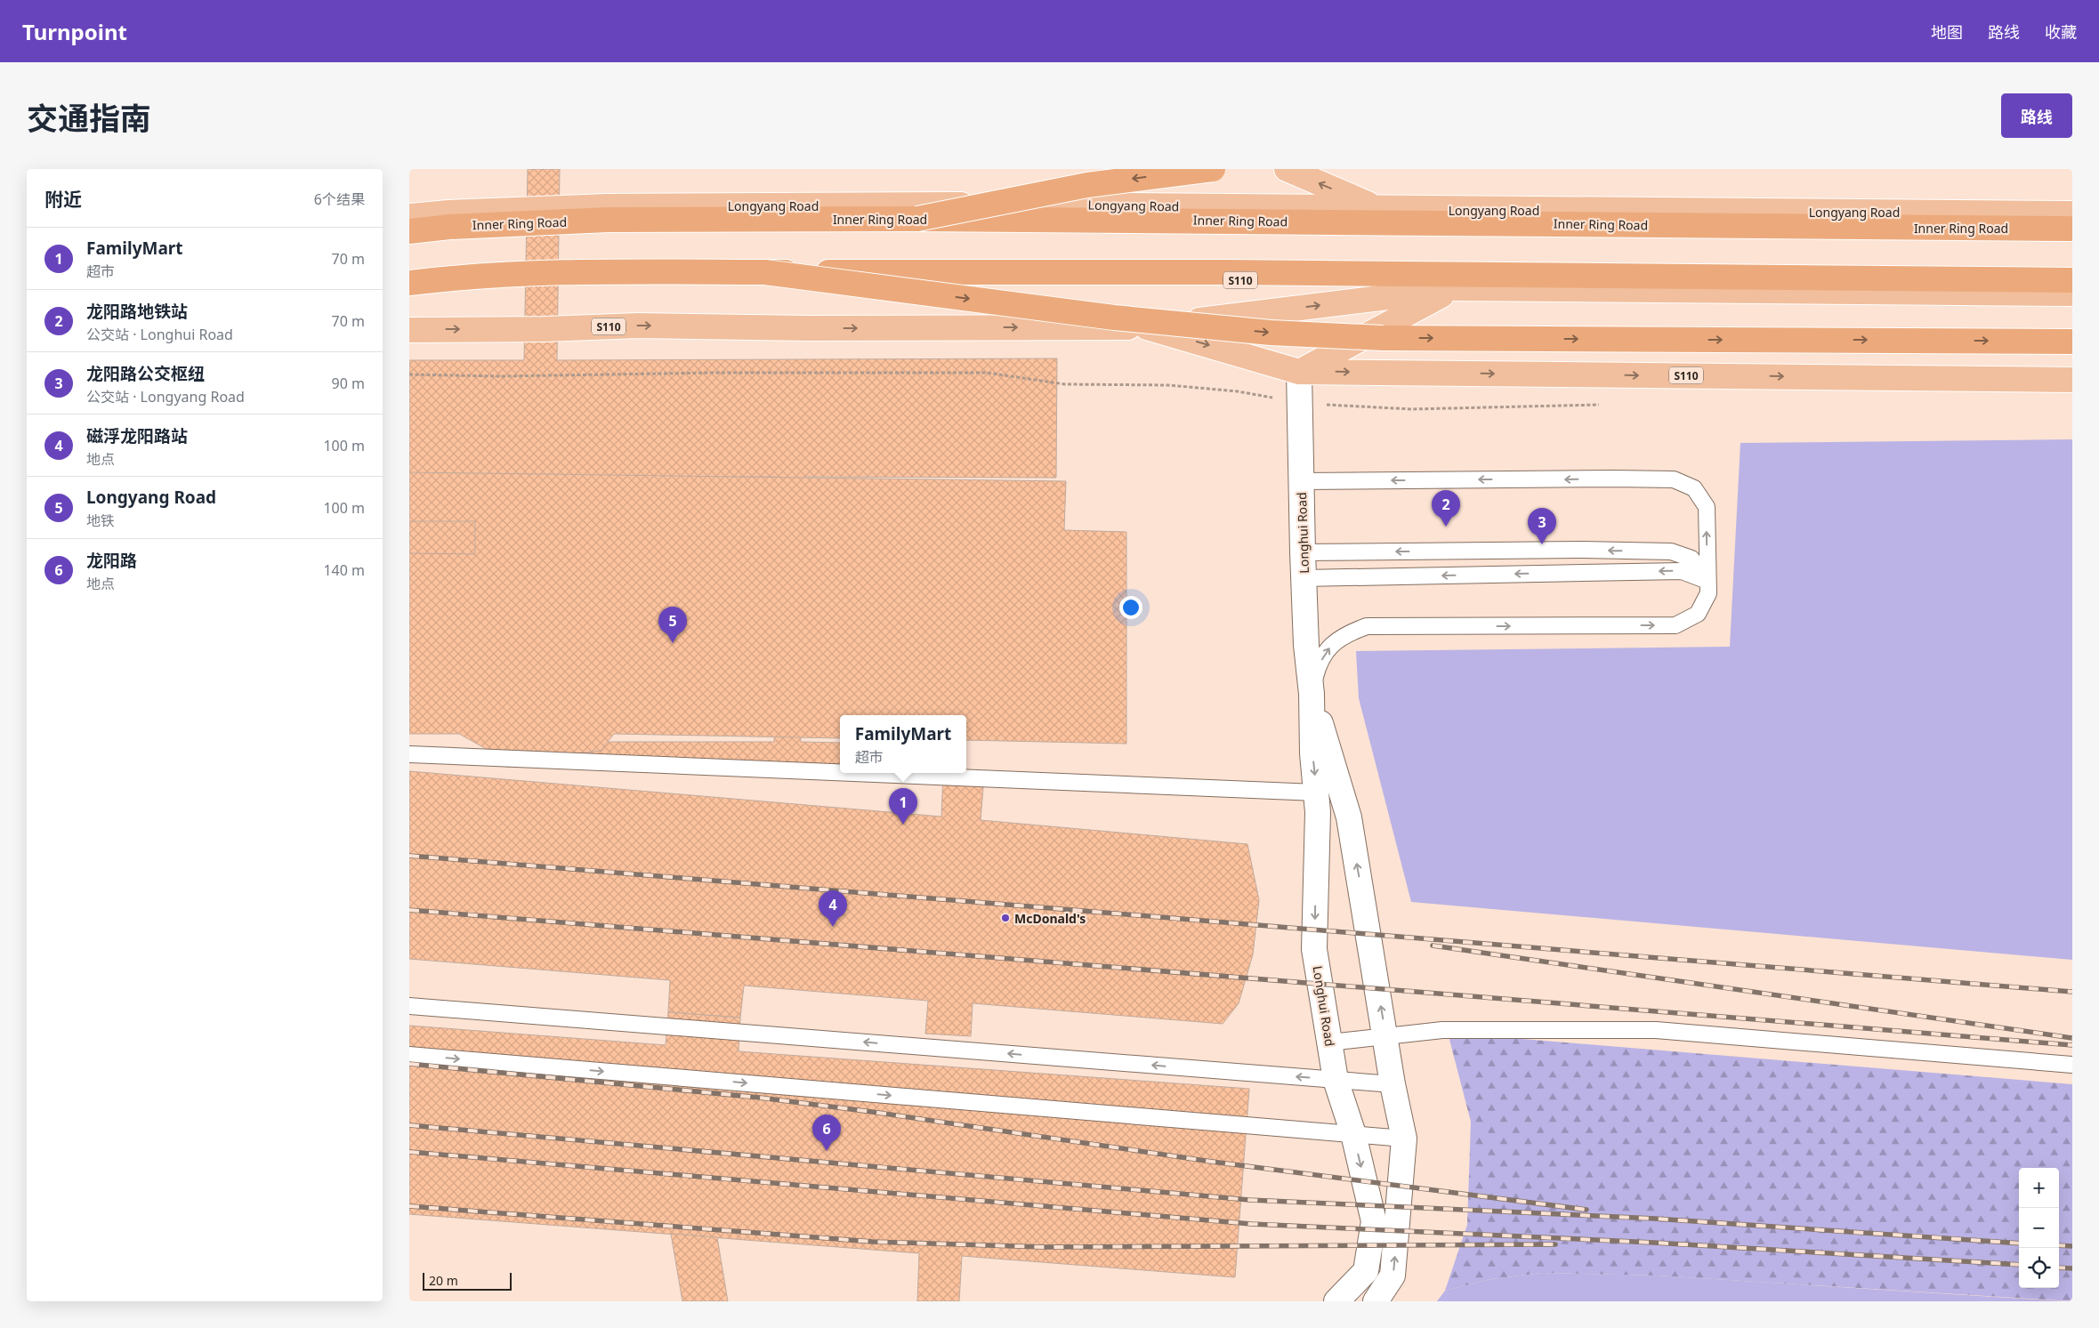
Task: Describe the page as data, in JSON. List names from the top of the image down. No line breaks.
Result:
{"streets":{"highway":["Inner Ring Road"],"main road":["Longyang Road","S110"],"street":["Longhui Road"]},"crossings":[["S110","Longhui Road"]],"places":["McDonald's"],"scale_bar":"20 m","page":{"header":"Turnpoint","nav":["地图","路线","收藏"],"title":"交通指南","buttons":"路线","heading":["附近","6个结果"],"list":[{"mark":"1","name":"FamilyMart","note":"超市","value":"70 m"},{"mark":"2","name":"龙阳路地铁站","note":"公交站 · Longhui Road","value":"70 m"},{"mark":"3","name":"龙阳路公交枢纽","note":"公交站 · Longyang Road","value":"90 m"},{"mark":"4","name":"磁浮龙阳路站","note":"地点","value":"100 m"},{"mark":"5","name":"Longyang Road","note":"地铁","value":"100 m"},{"mark":"6","name":"龙阳路","note":"地点","value":"140 m"}],"pins":["2","3","5","1","4","6"],"popup":["FamilyMart","超市"],"map_buttons":["+","−"],"scale":"20 m"}}
